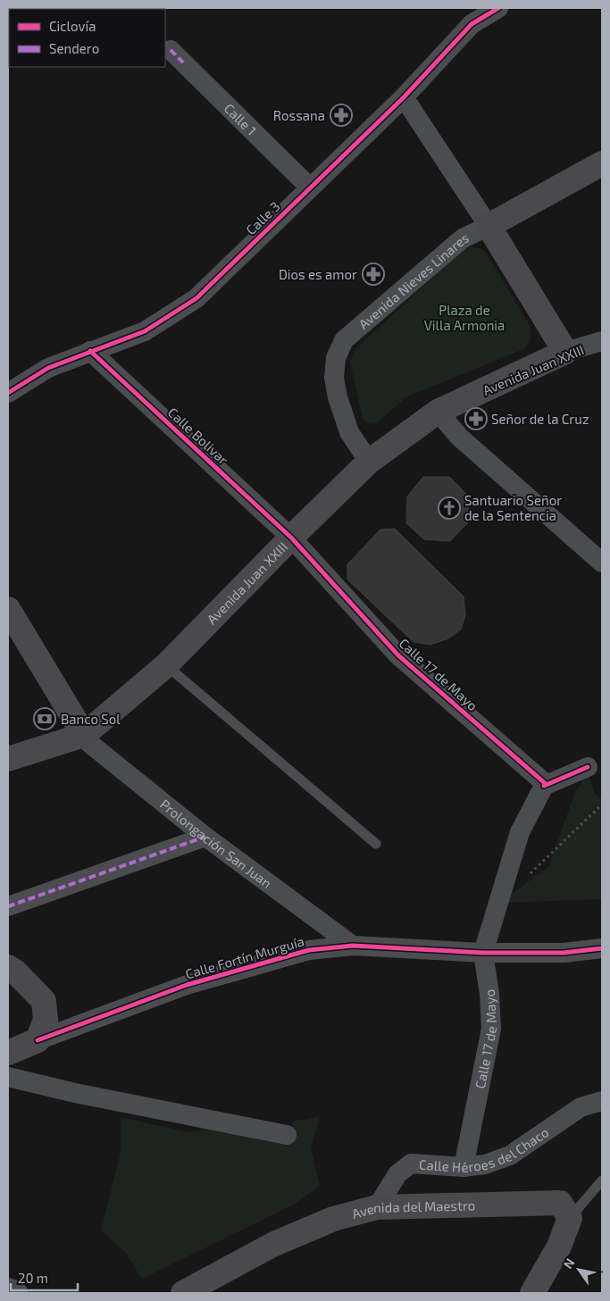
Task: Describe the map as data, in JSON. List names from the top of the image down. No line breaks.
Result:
{"streets":{"main road":["Avenida Nieves Linares","Avenida Juan XXIII","Avenida del Maestro"],"street":["Calle 1","Calle 3","Calle Bolivar","Calle 17 de Mayo","Prolongación San Juan","Calle Fortín Murguía","Calle Héroes del Chaco"]},"crossings":[["Calle 1","Calle 3"],["Calle 3","Calle Bolivar"],["Avenida Nieves Linares","Avenida Juan XXIII"],["Avenida Juan XXIII","Calle Bolivar"],["Avenida Juan XXIII","Calle 17 de Mayo"],["Avenida Juan XXIII","Prolongación San Juan"],["Calle Bolivar","Calle 17 de Mayo"],["Calle 17 de Mayo","Calle Fortín Murguía"],["Calle 17 de Mayo","Calle Héroes del Chaco"],["Prolongación San Juan","Calle Fortín Murguía"],["Calle Héroes del Chaco","Avenida del Maestro"]],"parks":["Plaza de Villa Armonia"],"places":{"pharmacy":["Rossana","Dios es amor","Señor de la Cruz"],"church":["Santuario Señor de la Sentencia"],"bank":["Banco Sol"]},"legend":["Ciclovía","Sendero"],"scale_bar":"20 m","north":"top left"}
